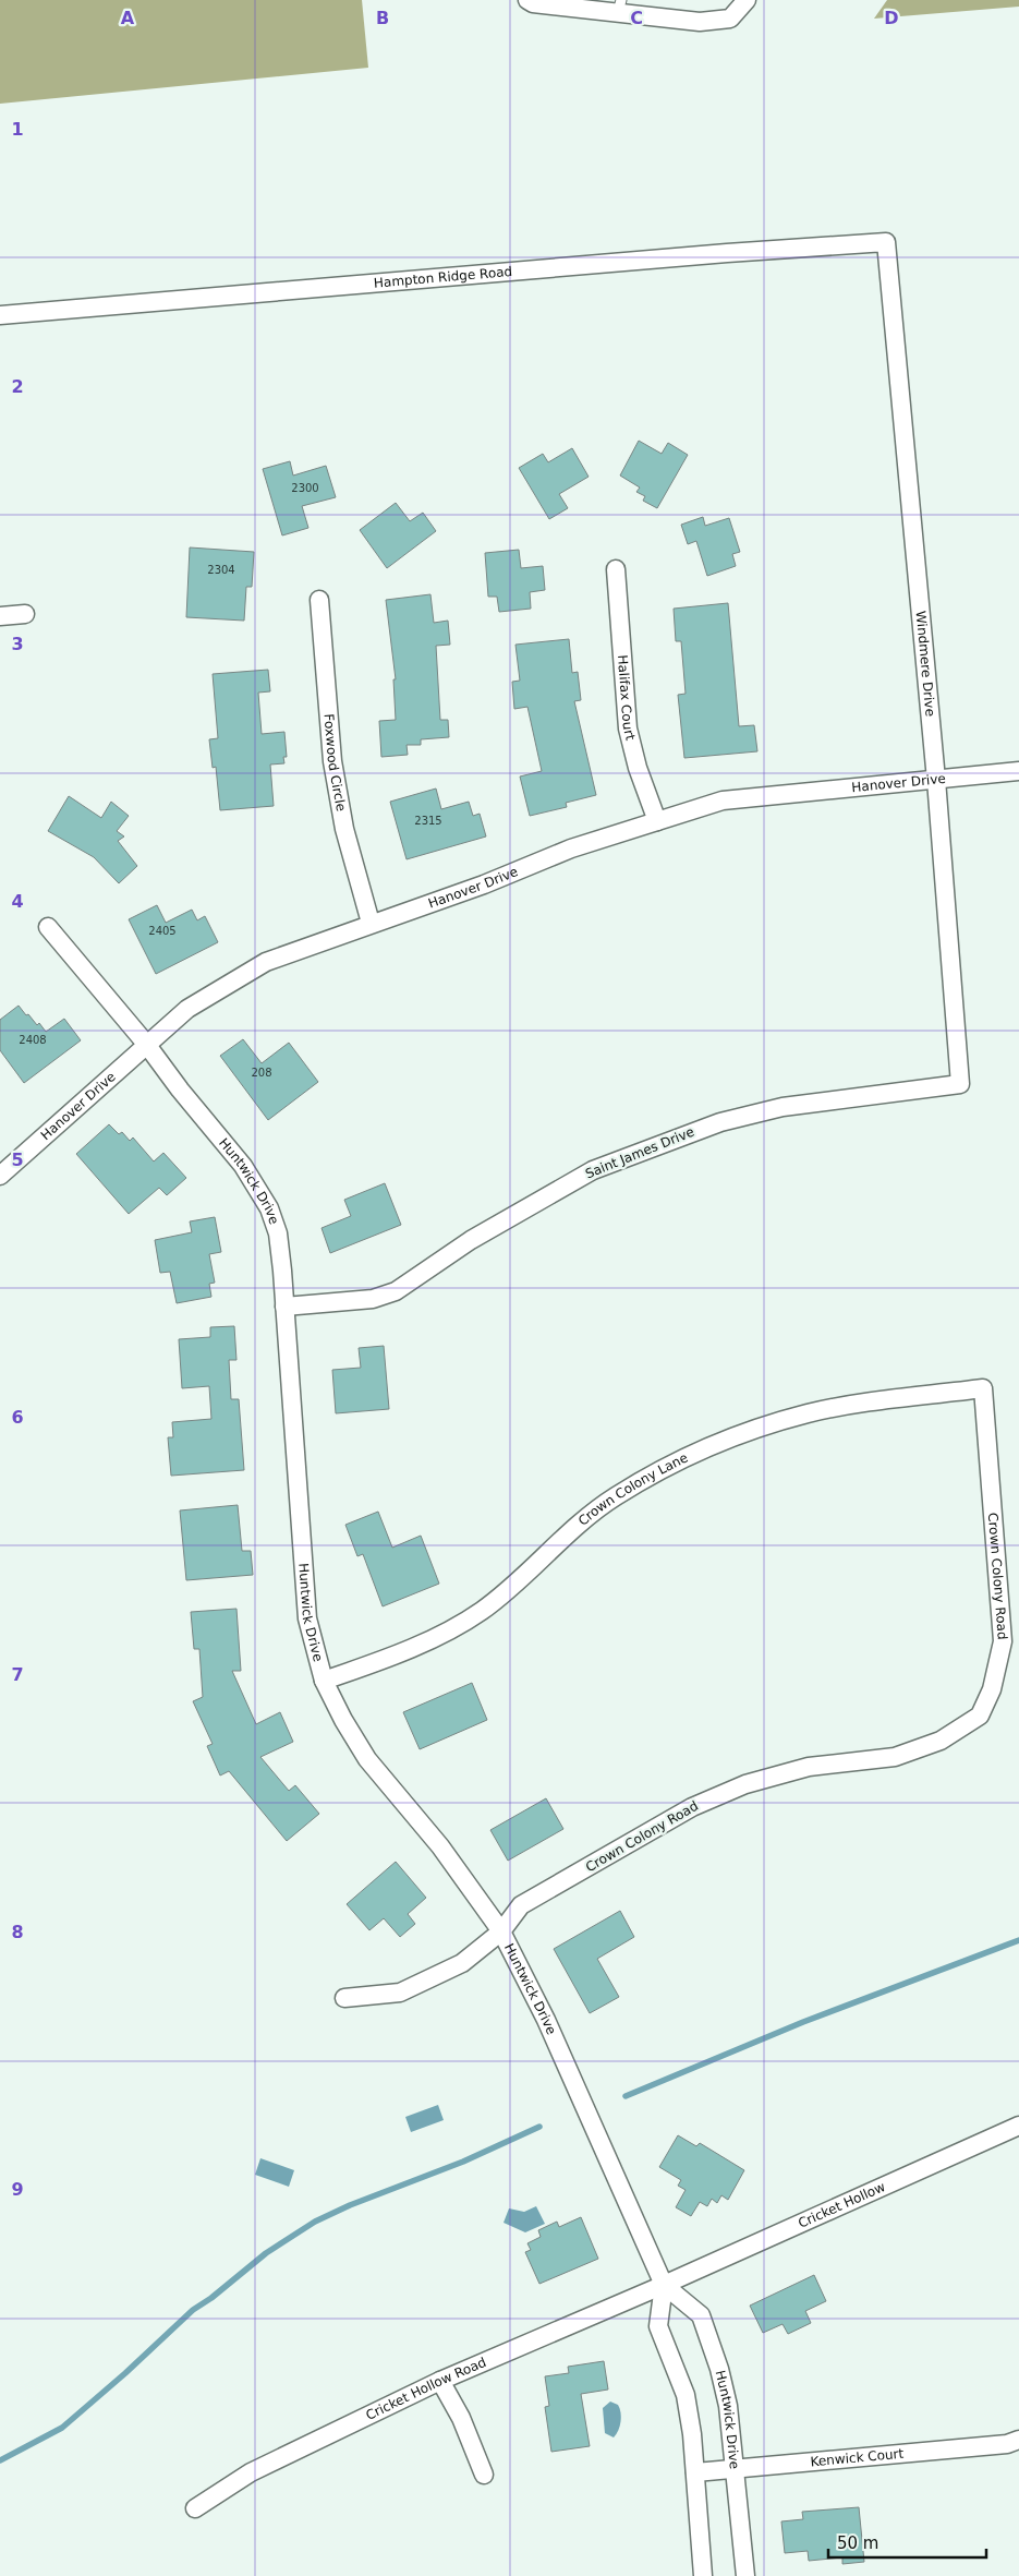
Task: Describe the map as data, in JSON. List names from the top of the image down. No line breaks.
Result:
{"streets":{"street":["Hampton Ridge Road","Windmere Drive","Halifax Court","Foxwood Circle","Hanover Drive","Saint James Drive","Huntwick Drive","Crown Colony Lane","Crown Colony Road","Cricket Hollow","Cricket Hollow Road","Kenwick Court"]},"crossings":[["Hampton Ridge Road","Windmere Drive"],["Windmere Drive","Hanover Drive"],["Windmere Drive","Saint James Drive"],["Halifax Court","Hanover Drive"],["Foxwood Circle","Hanover Drive"],["Hanover Drive","Huntwick Drive"],["Saint James Drive","Huntwick Drive"],["Huntwick Drive","Crown Colony Lane"],["Huntwick Drive","Crown Colony Road"],["Huntwick Drive","Cricket Hollow"],["Huntwick Drive","Cricket Hollow Road"],["Huntwick Drive","Kenwick Court"],["Crown Colony Lane","Crown Colony Road"],["Cricket Hollow","Cricket Hollow Road"]],"house_numbers":["2300","2304","2315","2405","2408","208"],"scale_bar":"50 m","grid":{"columns":["A","B","C","D"],"rows":["1","2","3","4","5","6","7","8","9"]}}
